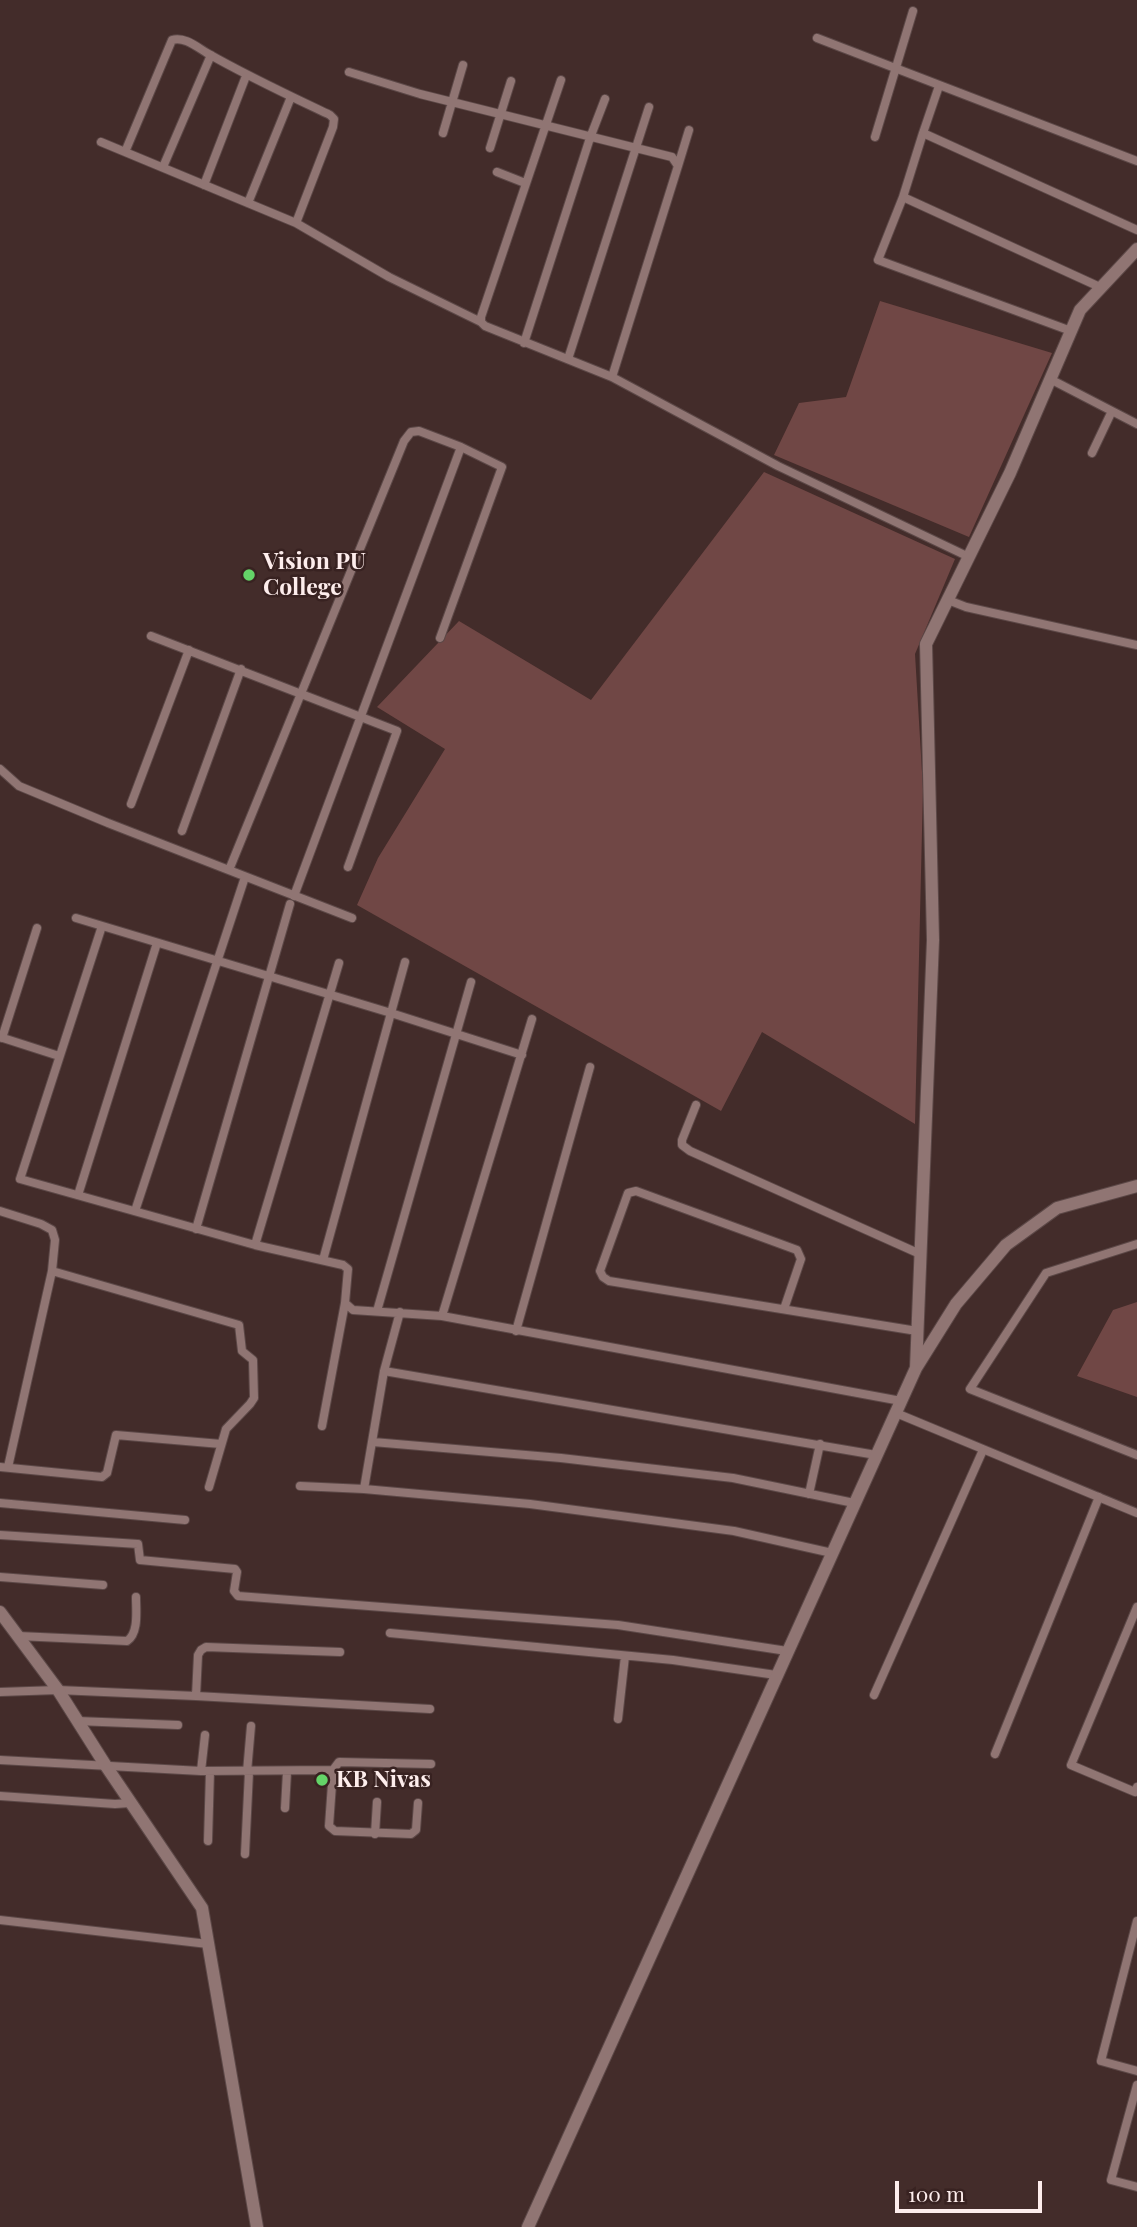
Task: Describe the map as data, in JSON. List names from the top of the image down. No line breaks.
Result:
{"places":["Vision PU College","KB Nivas"],"scale_bar":"100 m"}
